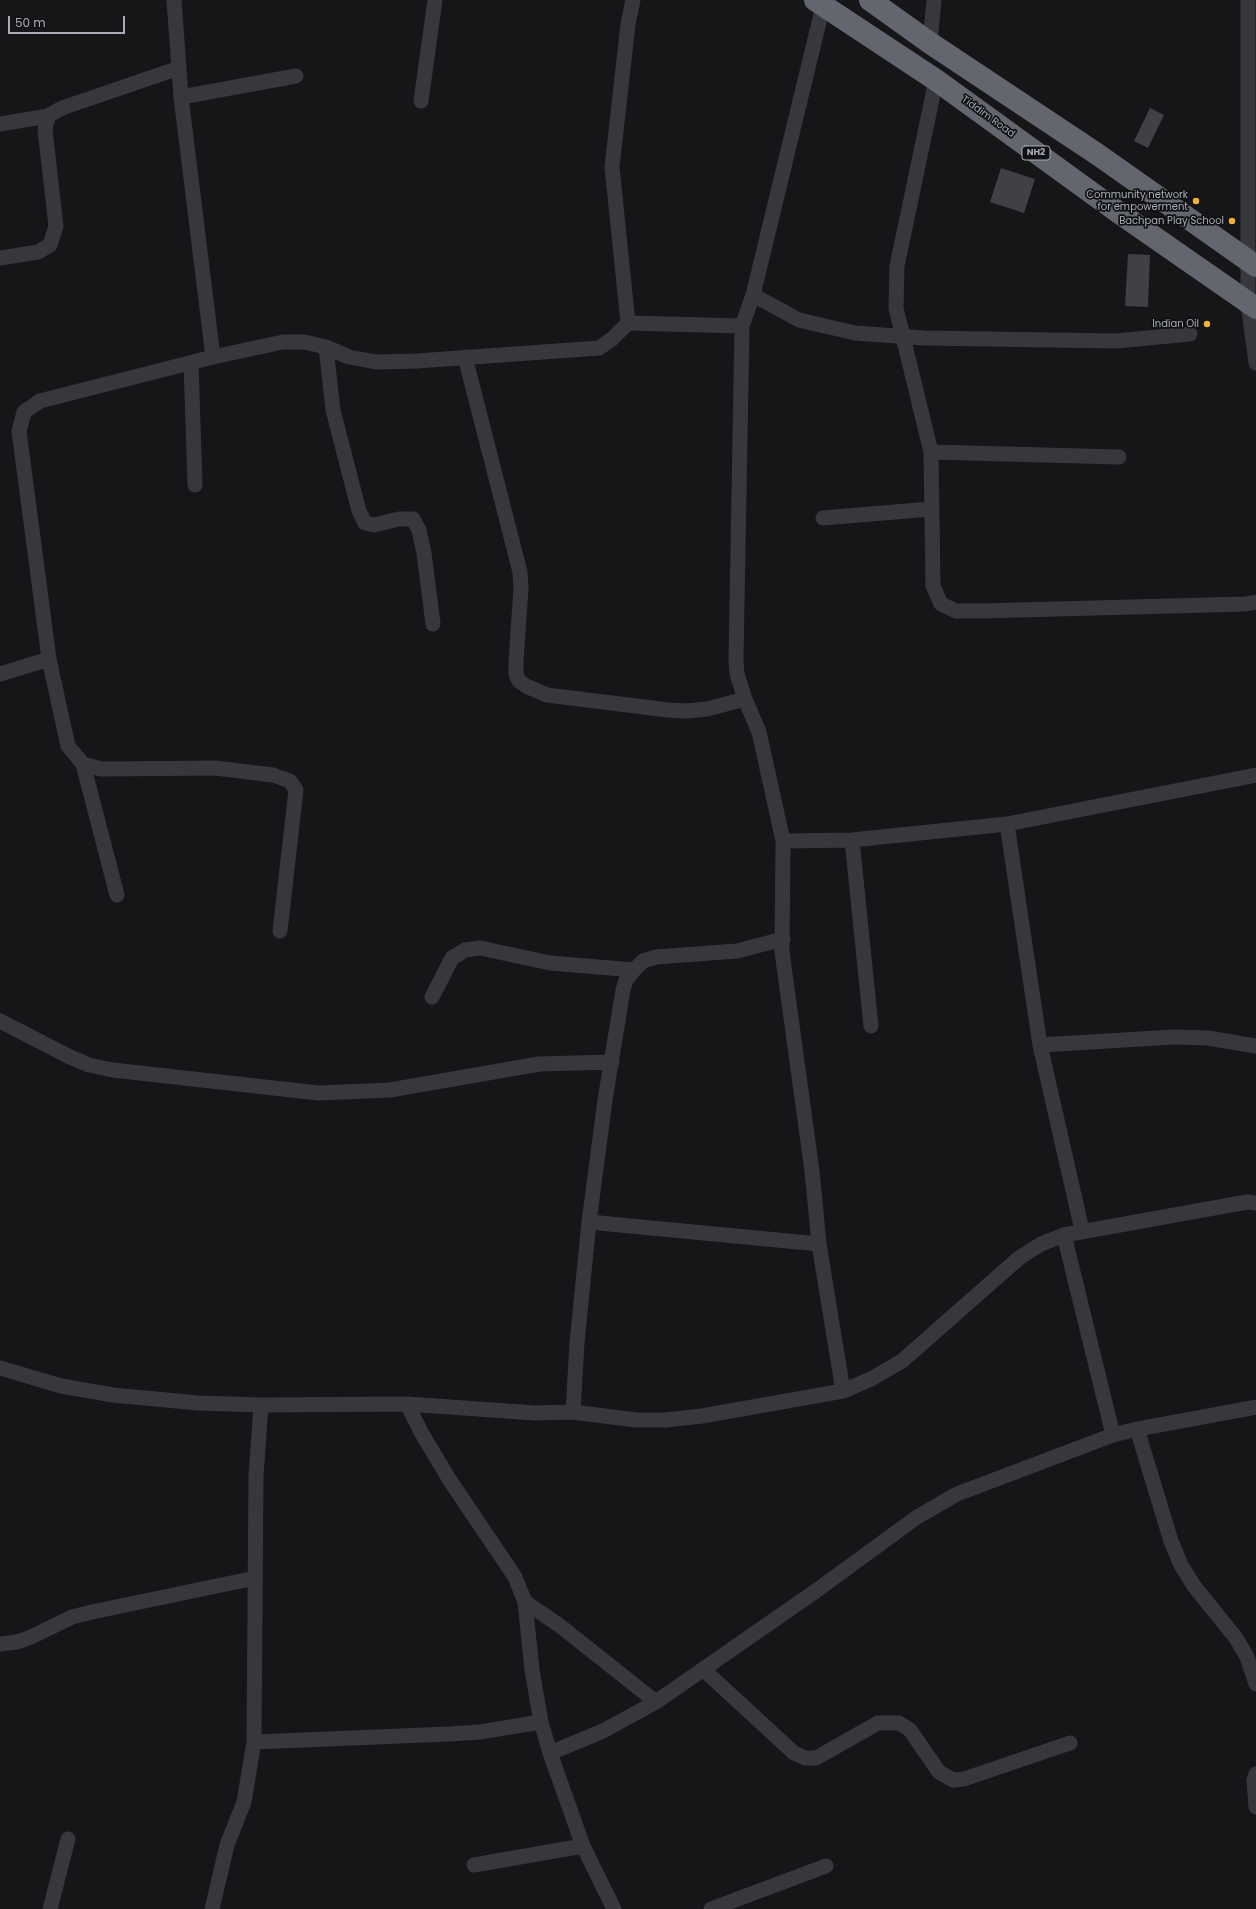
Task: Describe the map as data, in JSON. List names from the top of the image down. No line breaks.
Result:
{"streets":{"highway":["Tiddim Road","NH2"]},"places":["Community network for empowerment","Bachpan Play School","Indian Oil"],"scale_bar":"50 m"}
